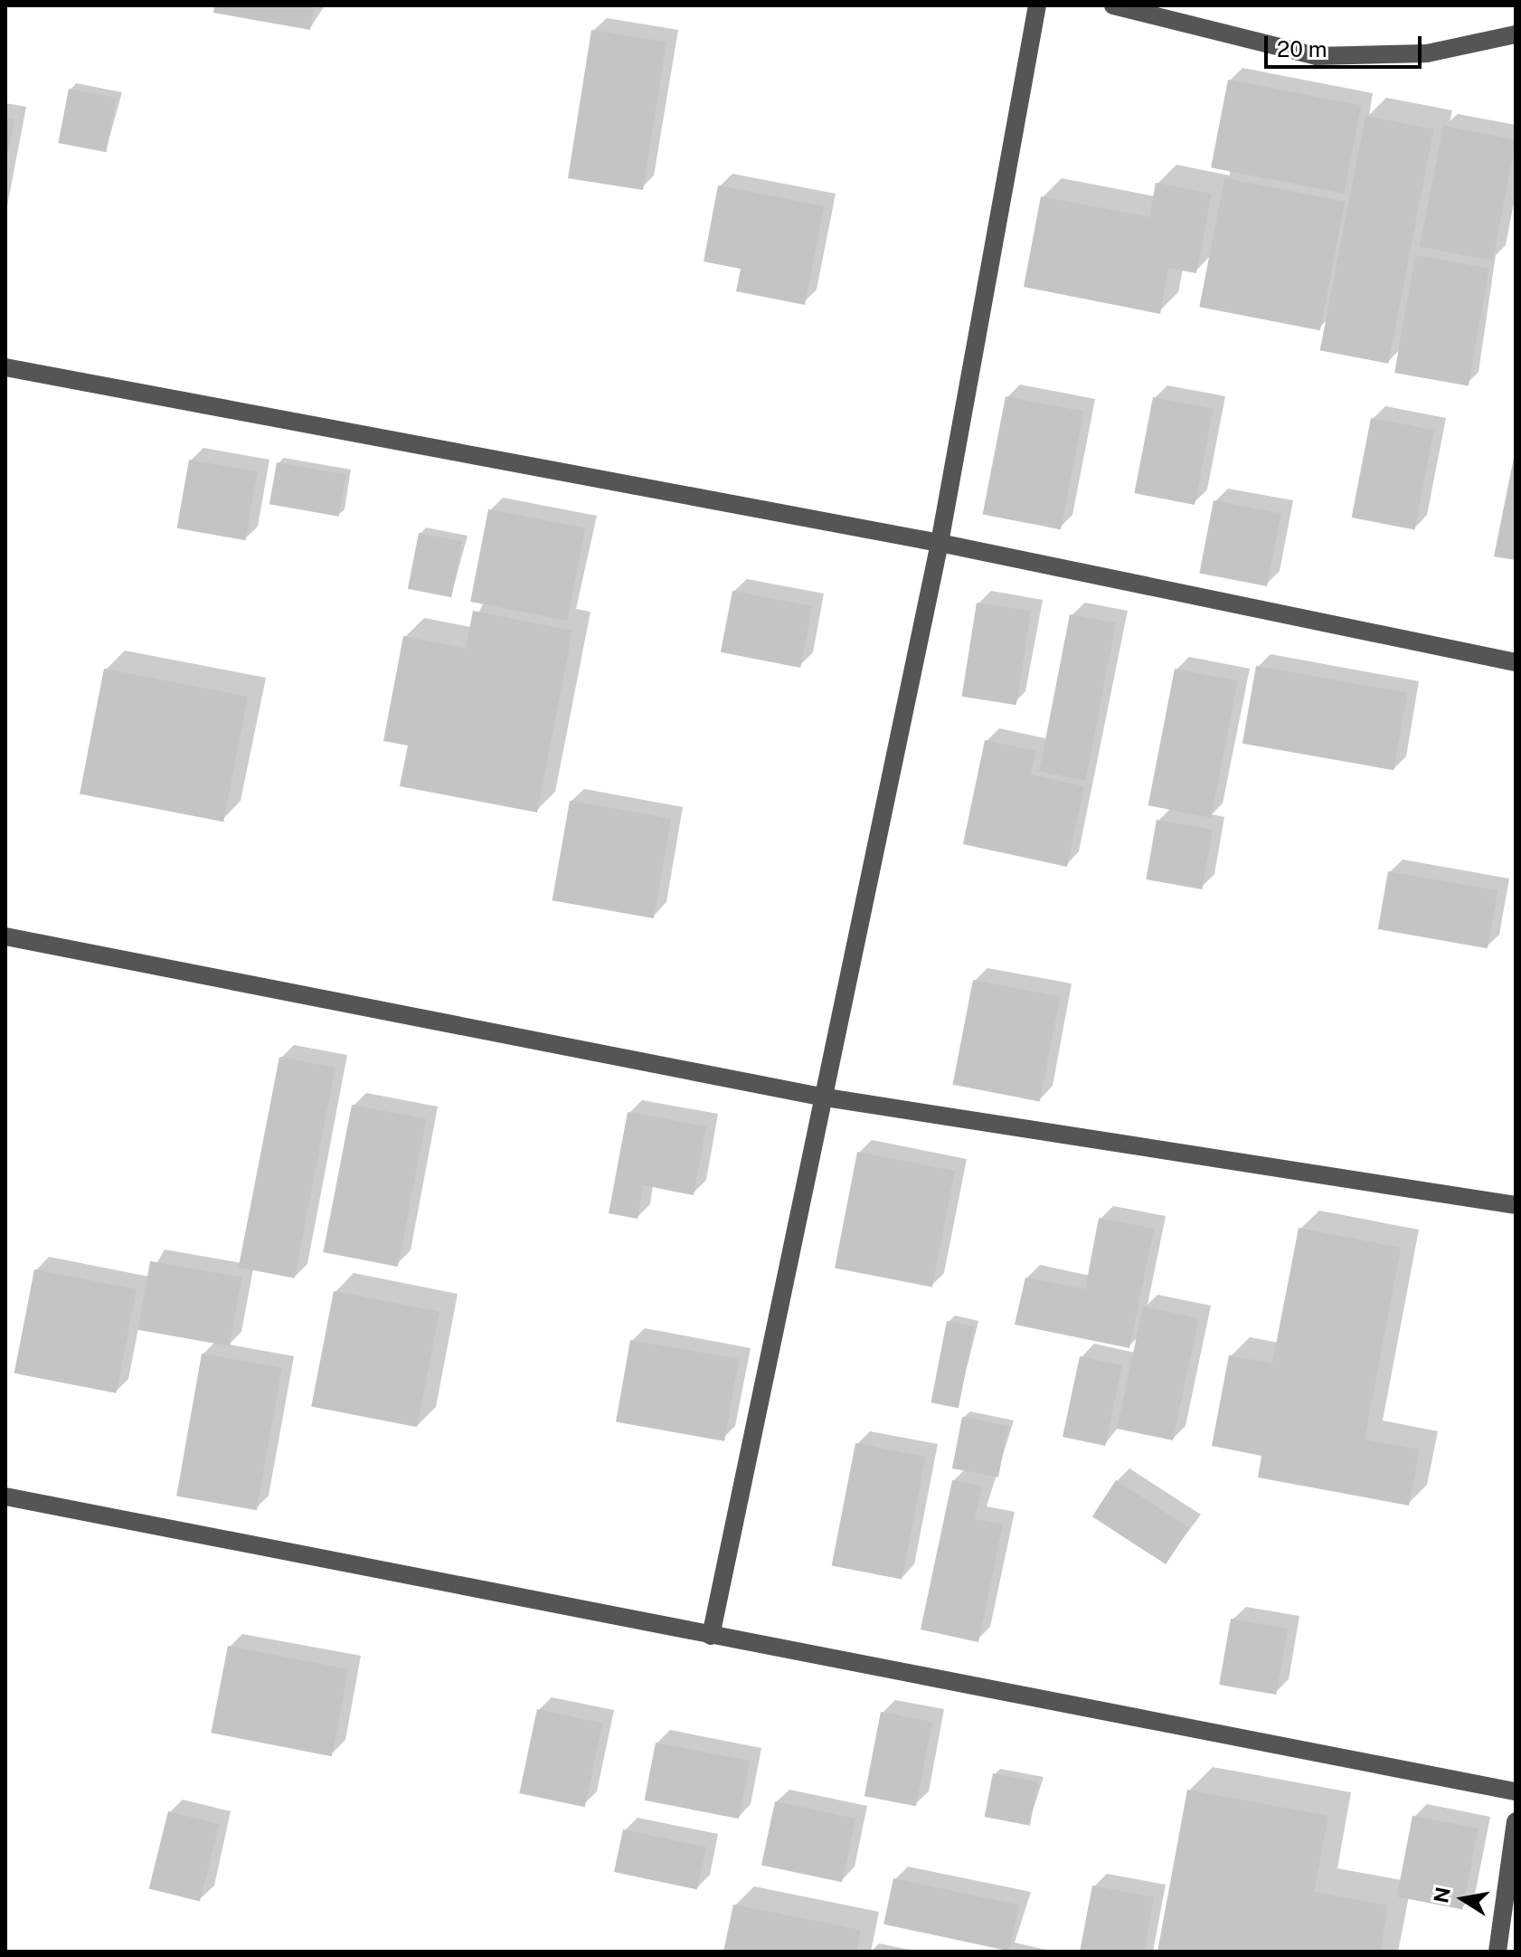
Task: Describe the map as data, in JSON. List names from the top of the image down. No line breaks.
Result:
{"scale_bar":"20 m","north":"left"}
